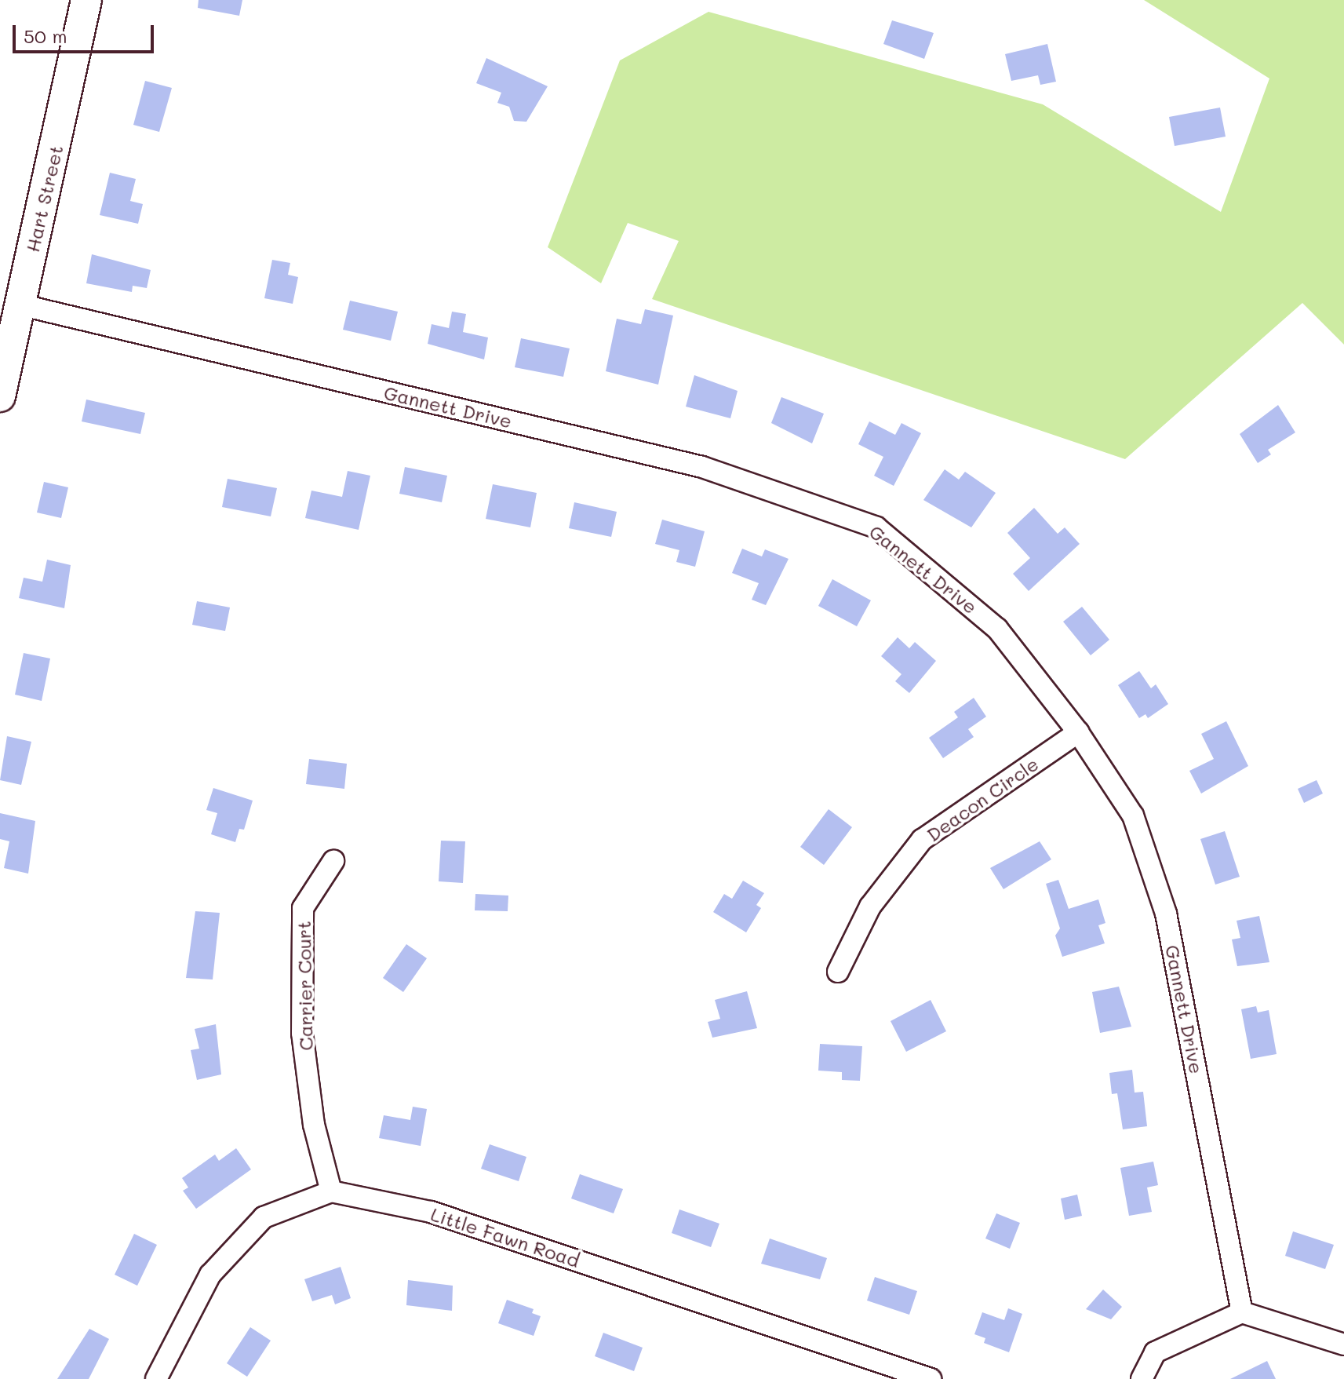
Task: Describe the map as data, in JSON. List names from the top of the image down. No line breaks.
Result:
{"streets":{"street":["Hart Street","Gannett Drive","Deacon Circle","Carrier Court","Little Fawn Road"]},"crossings":[["Hart Street","Gannett Drive"],["Gannett Drive","Deacon Circle"],["Carrier Court","Little Fawn Road"]],"scale_bar":"50 m"}
